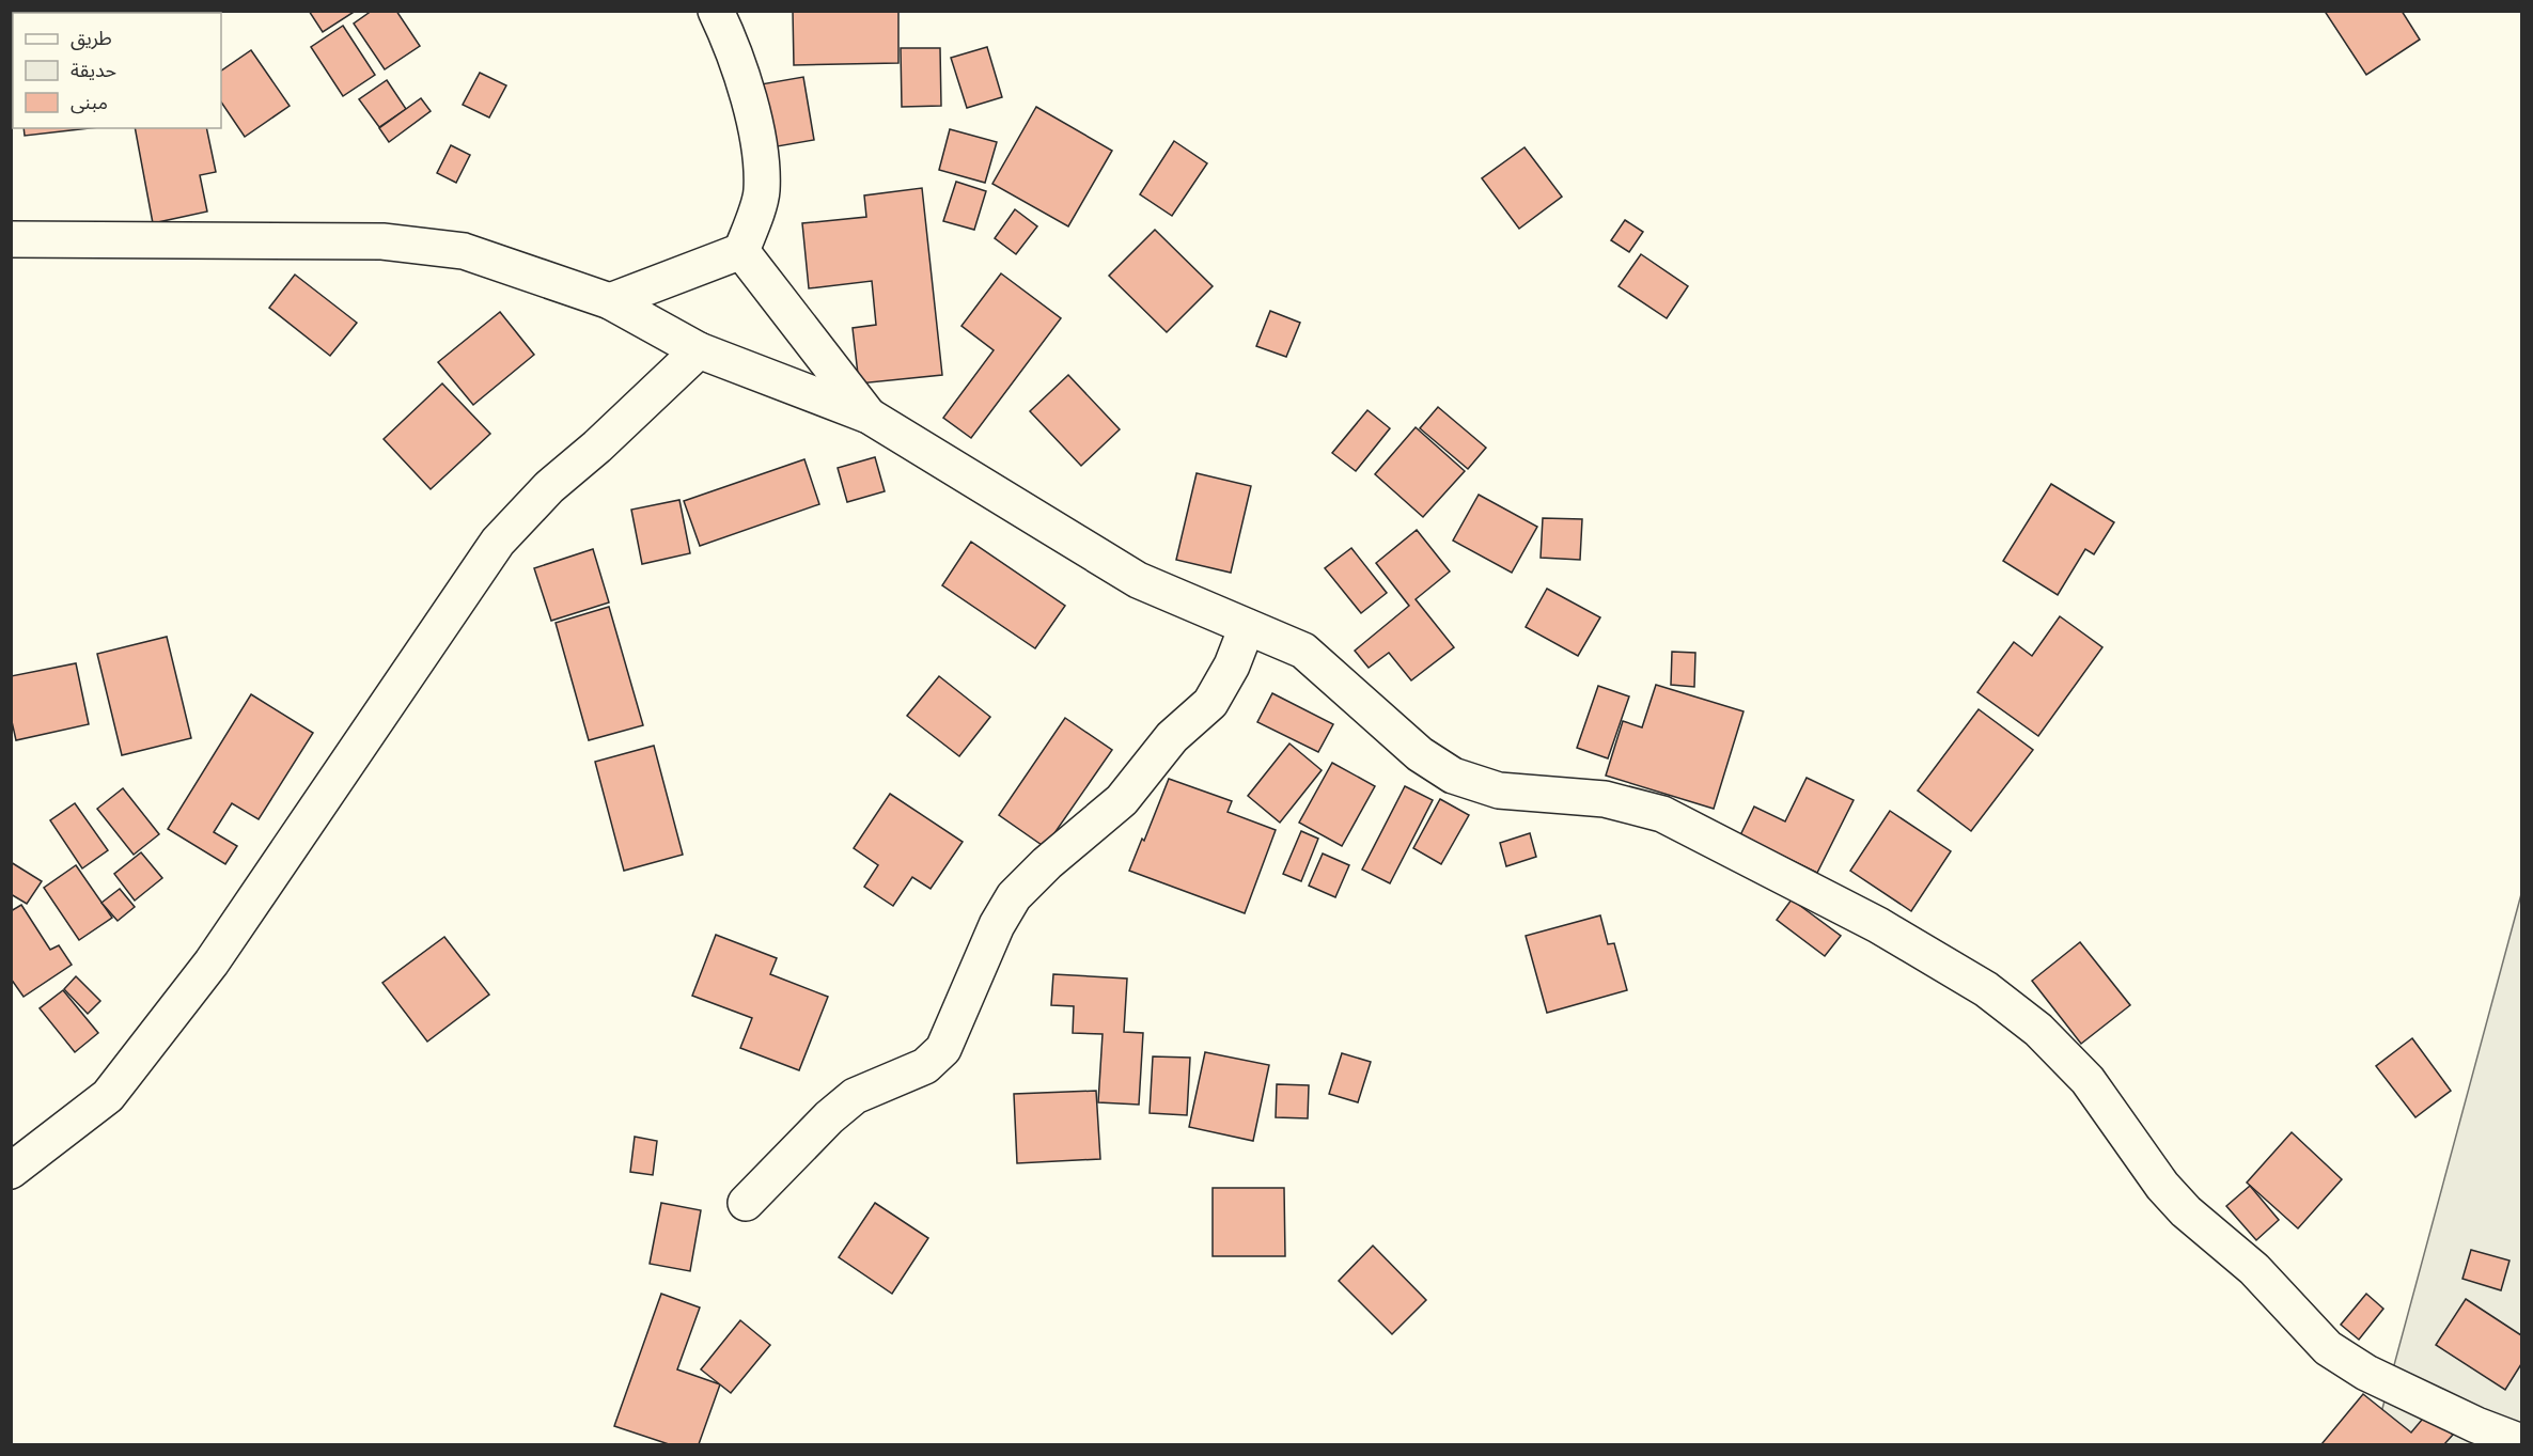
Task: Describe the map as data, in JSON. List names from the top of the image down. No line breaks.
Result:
{"legend":["طريق","حديقة","مبنى"]}
